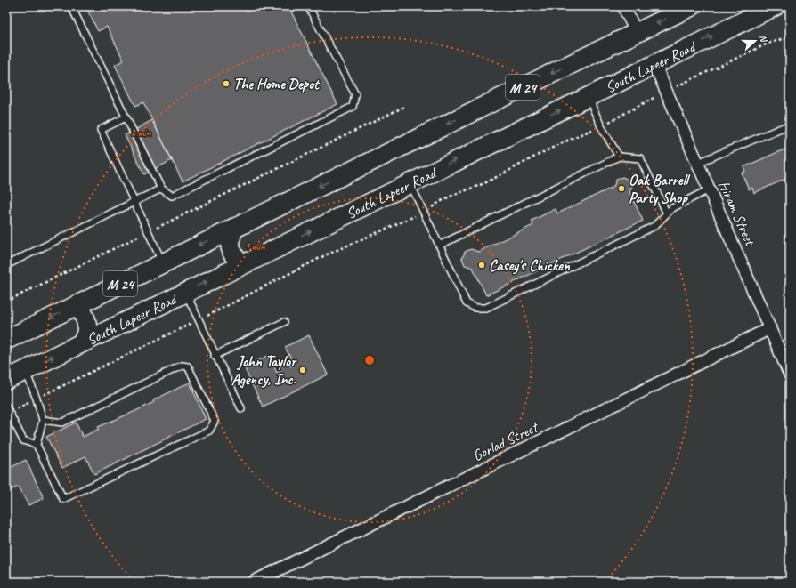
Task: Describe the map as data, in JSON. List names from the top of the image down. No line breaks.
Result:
{"streets":{"main road":["South Lapeer Road","M 24"],"street":["Hiram Street","Gorlad Street"]},"crossings":[["South Lapeer Road","Hiram Street"],["Hiram Street","Gorlad Street"]],"places":["The Home Depot","Oak Barrell Party Shop","Casey's Chicken","John Taylor Agency, Inc."],"north":"right","rings":["2 min","1 min"]}
